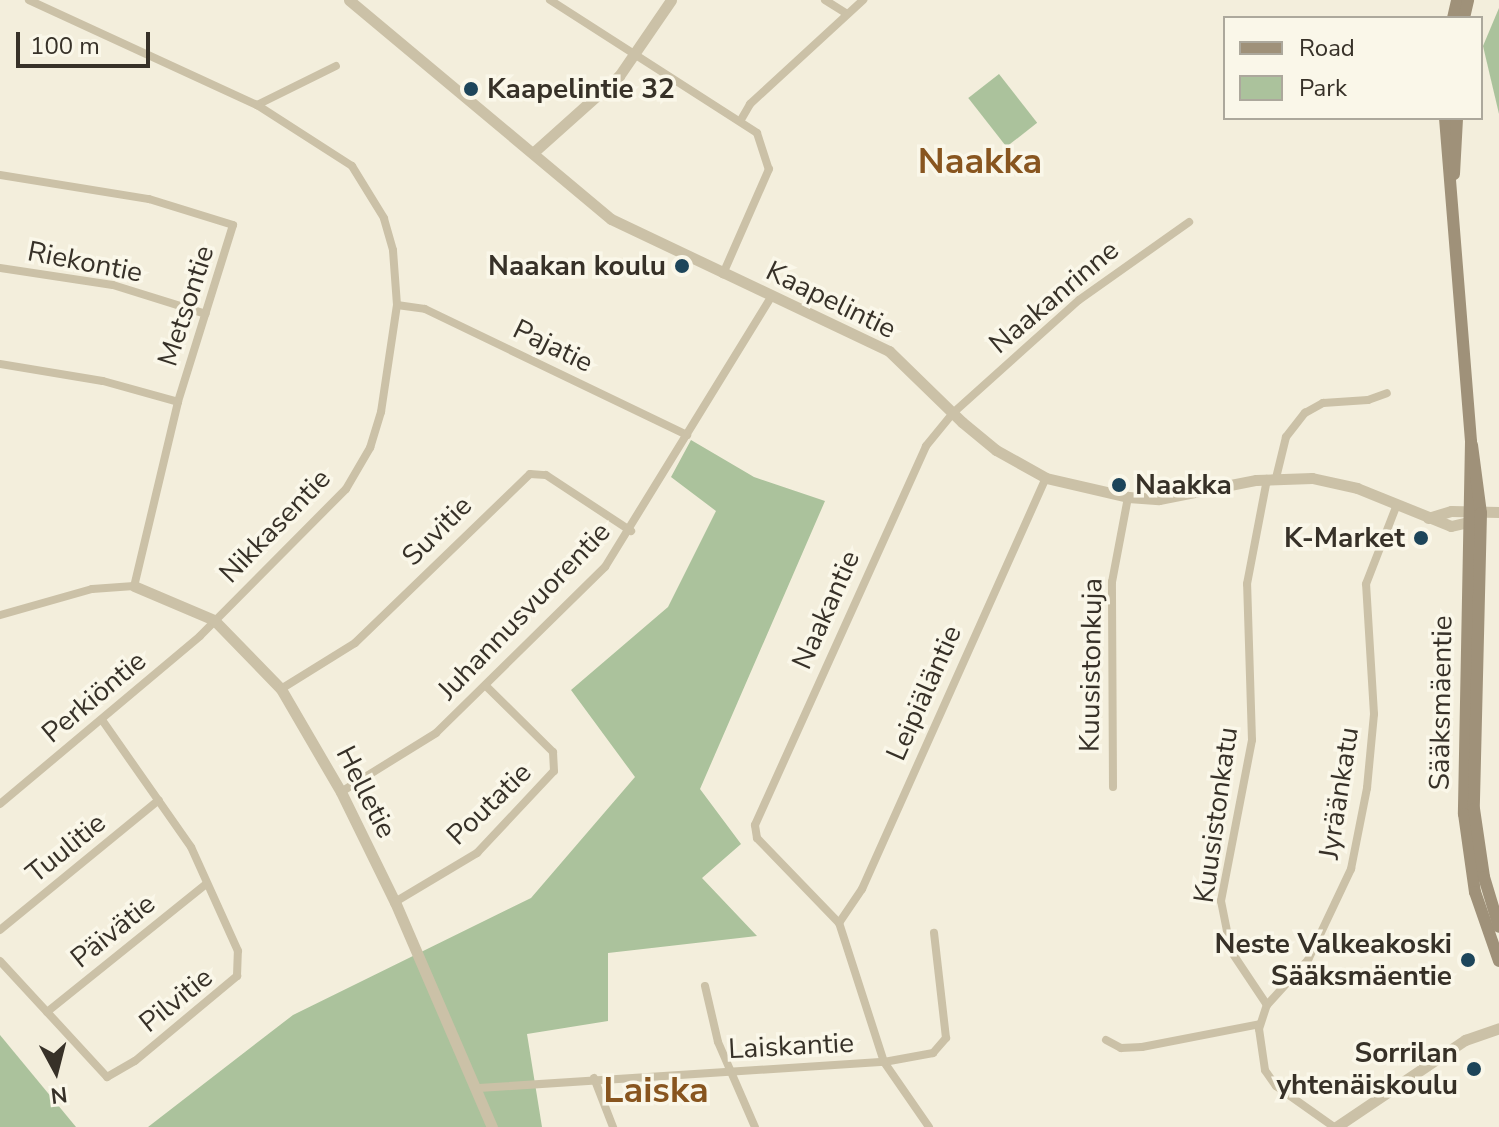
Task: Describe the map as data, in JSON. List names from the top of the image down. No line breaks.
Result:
{"streets":{"main road":["Sääksmäentie"],"street":["Riekontie","Naakanrinne","Kaapelintie","Metsontie","Pajatie","Nikkasentie","Suvitie","Naakantie","Juhannusvuorentie","Kuusistonkuja","Leipiäläntie","Perkiöntie","Helletie","Jyräänkatu","Poutatie","Kuusistonkatu","Tuulitie","Päivätie","Pilvitie","Laiskantie"]},"crossings":[["Riekontie","Metsontie"],["Naakanrinne","Kaapelintie"],["Naakanrinne","Naakantie"],["Kaapelintie","Naakantie"],["Kaapelintie","Juhannusvuorentie"],["Kaapelintie","Kuusistonkuja"],["Kaapelintie","Leipiäläntie"],["Kaapelintie","Sääksmäentie"],["Kaapelintie","Jyräänkatu"],["Kaapelintie","Kuusistonkatu"],["Metsontie","Helletie"],["Pajatie","Nikkasentie"],["Pajatie","Juhannusvuorentie"],["Nikkasentie","Perkiöntie"],["Nikkasentie","Helletie"],["Suvitie","Juhannusvuorentie"],["Suvitie","Helletie"],["Naakantie","Leipiäläntie"],["Juhannusvuorentie","Helletie"],["Juhannusvuorentie","Poutatie"],["Perkiöntie","Helletie"],["Perkiöntie","Pilvitie"],["Helletie","Poutatie"],["Helletie","Laiskantie"],["Jyräänkatu","Kuusistonkatu"],["Tuulitie","Pilvitie"],["Päivätie","Pilvitie"]],"districts":["Naakka","Laiska"],"places":["Kaapelintie 32","Naakan koulu","Naakka","K-Market","Neste Valkeakoski Sääksmäentie","Sorrilan yhtenäiskoulu"],"legend":["Road","Park"],"scale_bar":"100 m","north":"bottom"}
